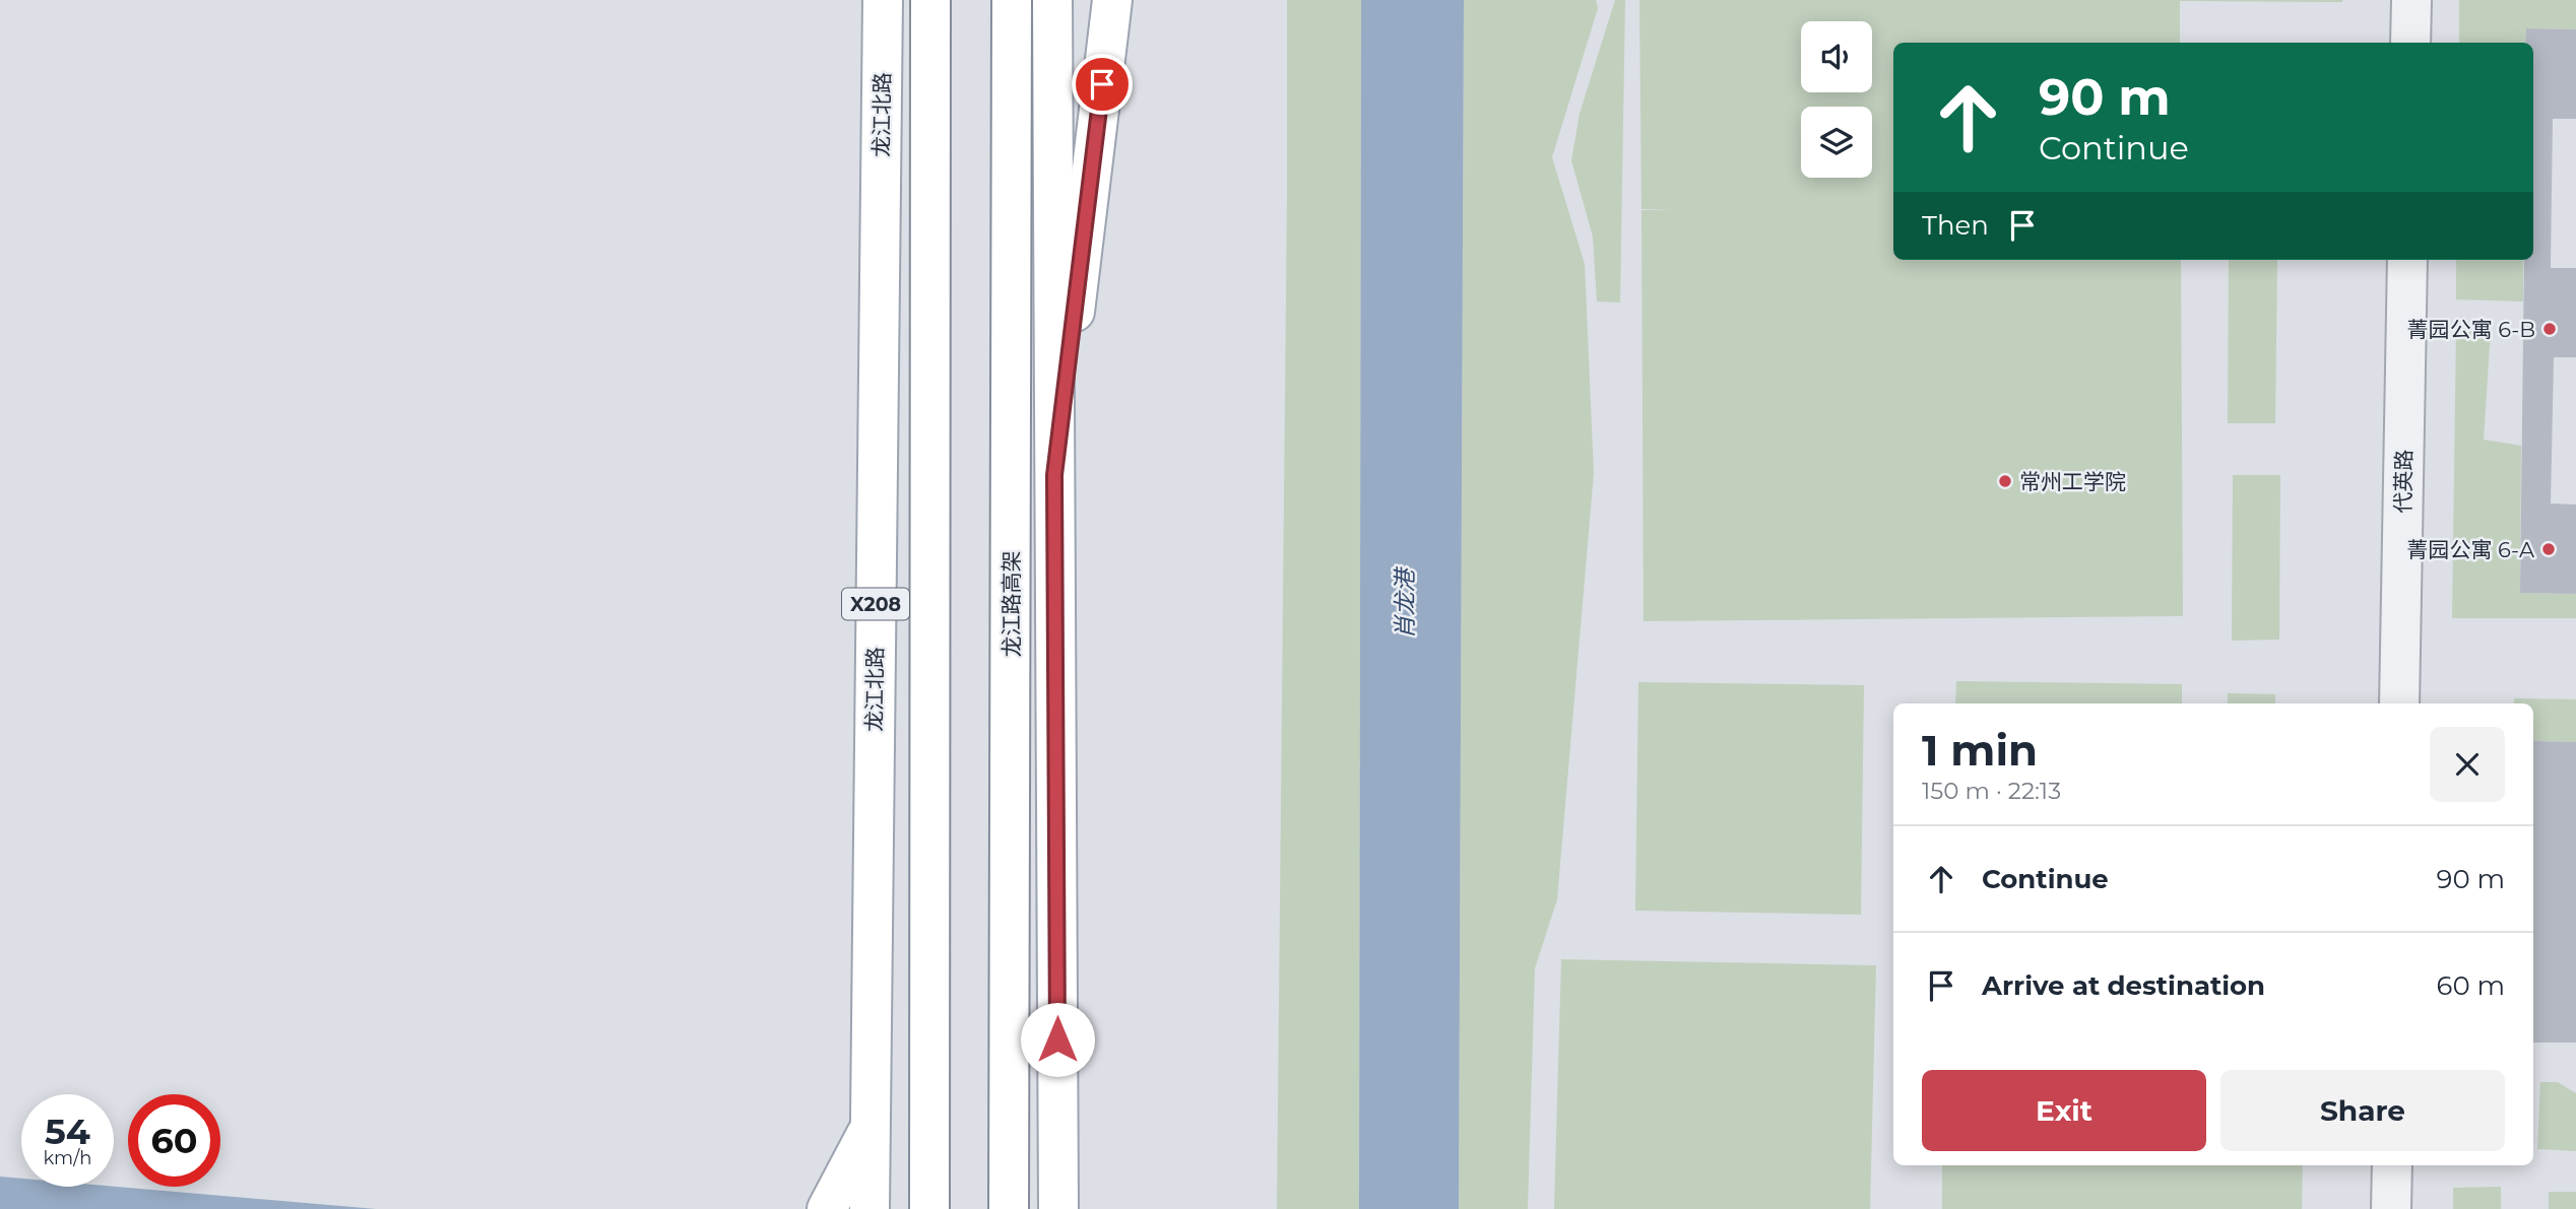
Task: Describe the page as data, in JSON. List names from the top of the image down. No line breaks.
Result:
{"streets":{"main road":["龙江北路","X208","龙江路高架"],"lane":["代英路"]},"water":["肖龙港"],"places":["菁园公寓 6-B","常州工学院","菁园公寓 6-A"],"page":{"turn":["90 m","Continue"],"then":"Then","heading":["1 min","150 m · 22:13"],"list":[{"name":"Continue","value":"90 m"},{"name":"Arrive at destination","value":"60 m"}],"buttons":["Exit","Share"],"speed":"54 km/h","limit":"60"}}
